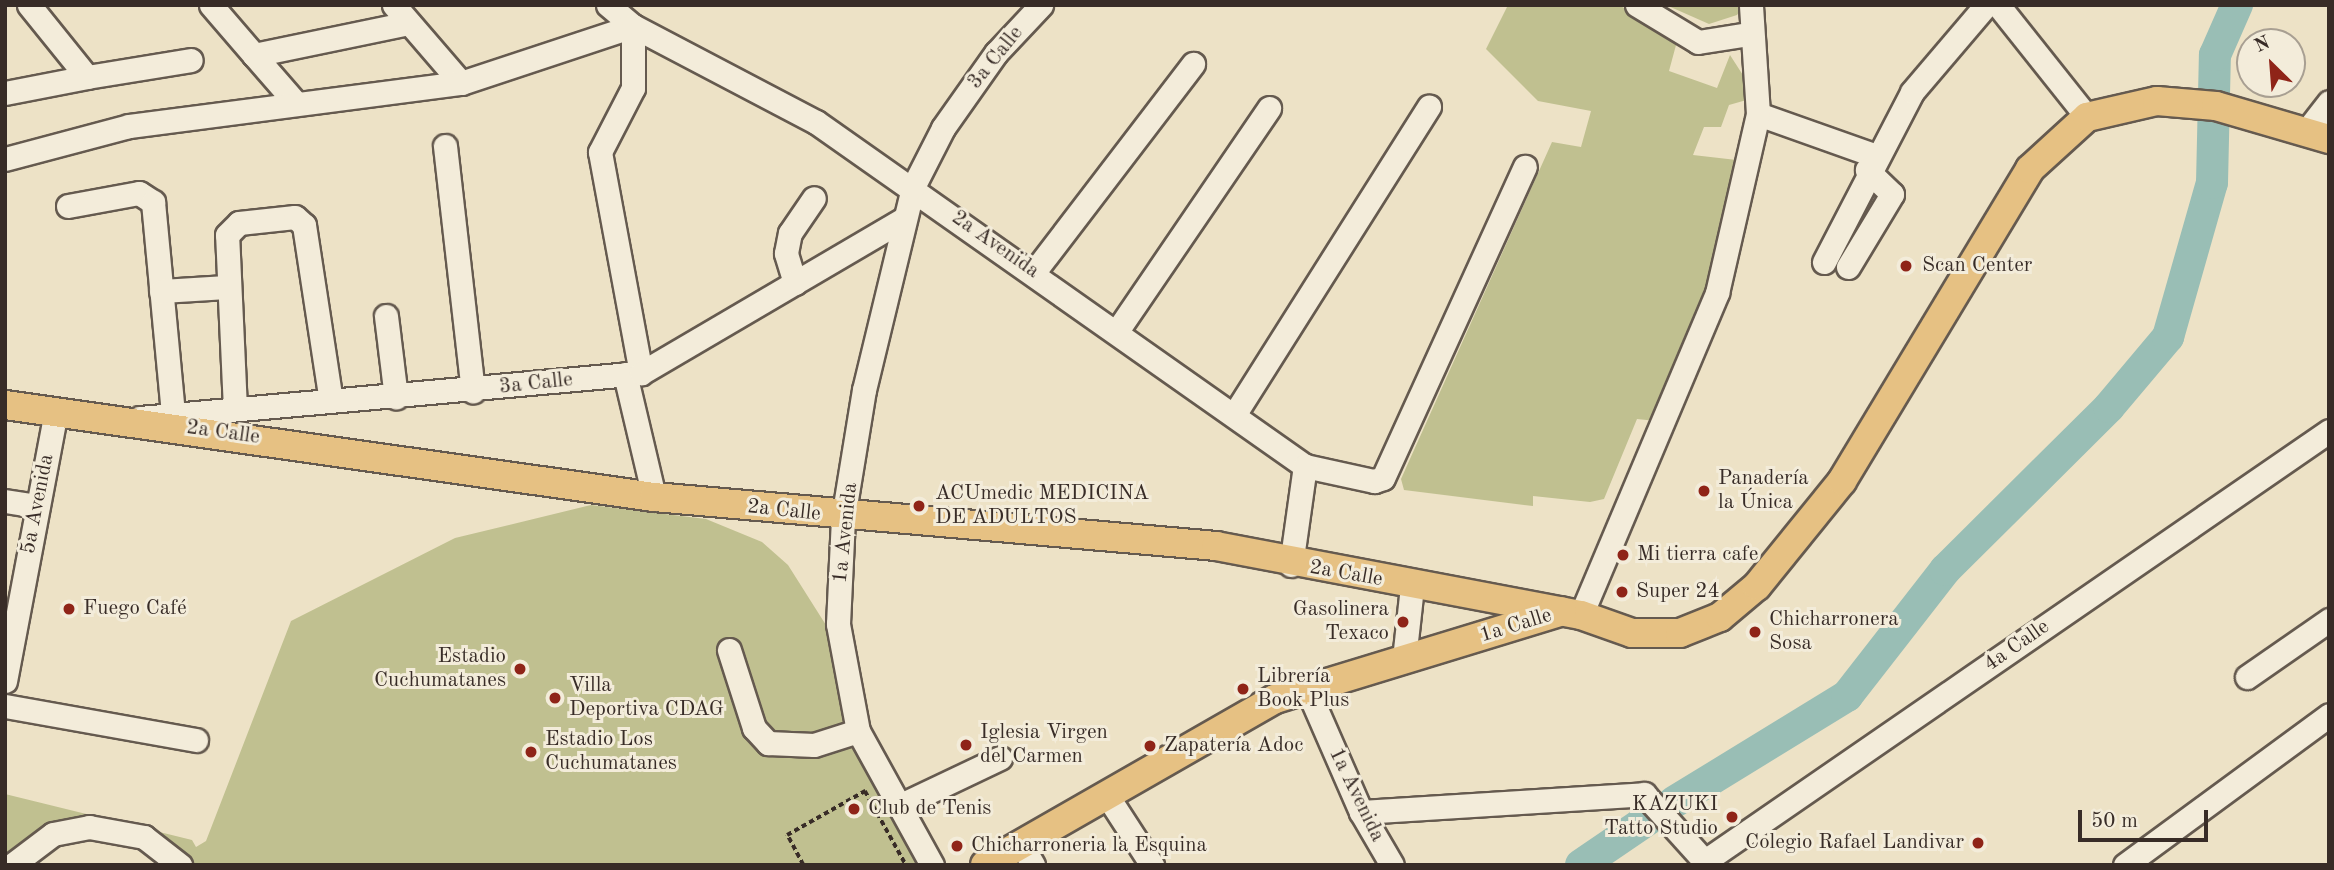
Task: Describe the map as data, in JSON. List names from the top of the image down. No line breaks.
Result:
{"streets":{"main road":["2a Calle","1a Calle"],"street":["3a Calle","2a Avenida","5a Avenida","1a Avenida","4a Calle"]},"crossings":[["3a Calle","2a Avenida"],["3a Calle","2a Calle"],["3a Calle","1a Avenida"],["2a Avenida","1a Avenida"],["2a Calle","5a Avenida"],["2a Calle","1a Avenida"],["2a Calle","1a Calle"],["1a Avenida","1a Calle"]],"places":["Scan Center","Panadería la Única","ACUmedic MEDICINA DE ADULTOS","Mi tierra cafe","Super 24","Fuego Café","Gasolinera Texaco","Chicharronera Sosa","Estadio Cuchumatanes","Librería Book Plus","Villa Deportiva CDAG","Iglesia Virgen del Carmen","Zapatería Adoc","Estadio Los Cuchumatanes","Club de Tenis","KAZUKI Tatto Studio","Colegio Rafael Landivar","Chicharroneria la Esquina"],"scale_bar":"50 m","north":"top left"}
